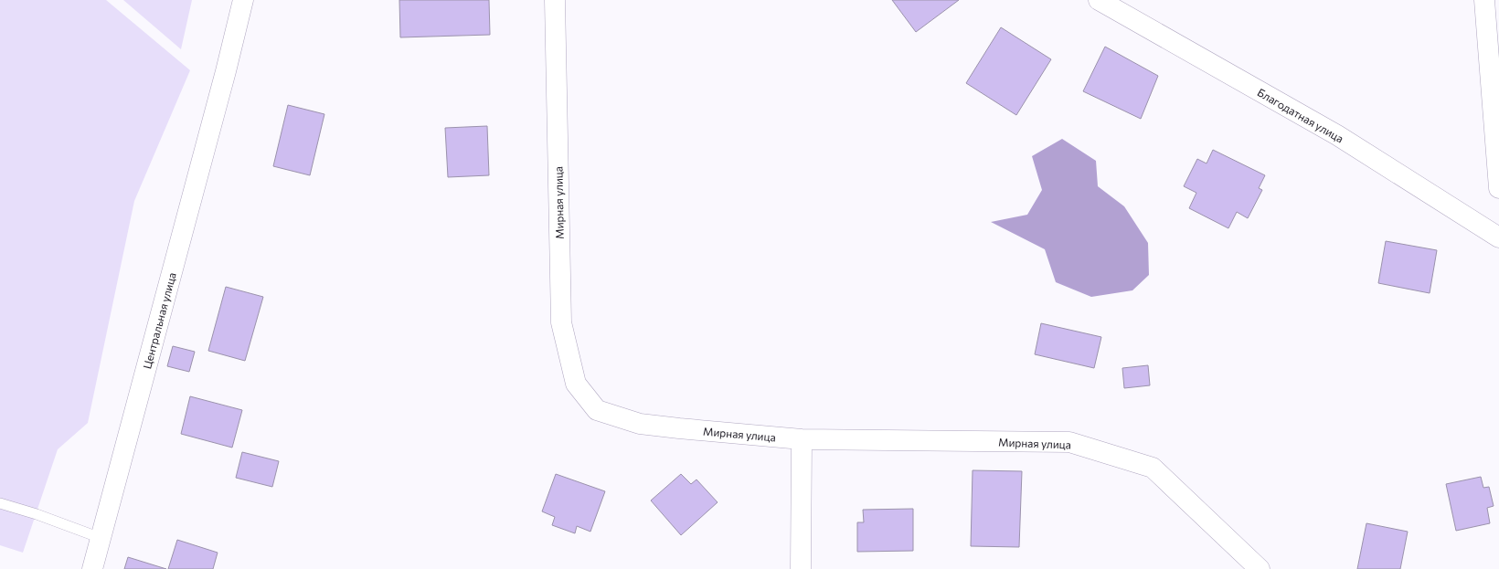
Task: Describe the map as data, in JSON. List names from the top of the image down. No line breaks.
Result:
{"streets":{"street":["Благодатная улица","Мирная улица","Центральная улица"]}}
